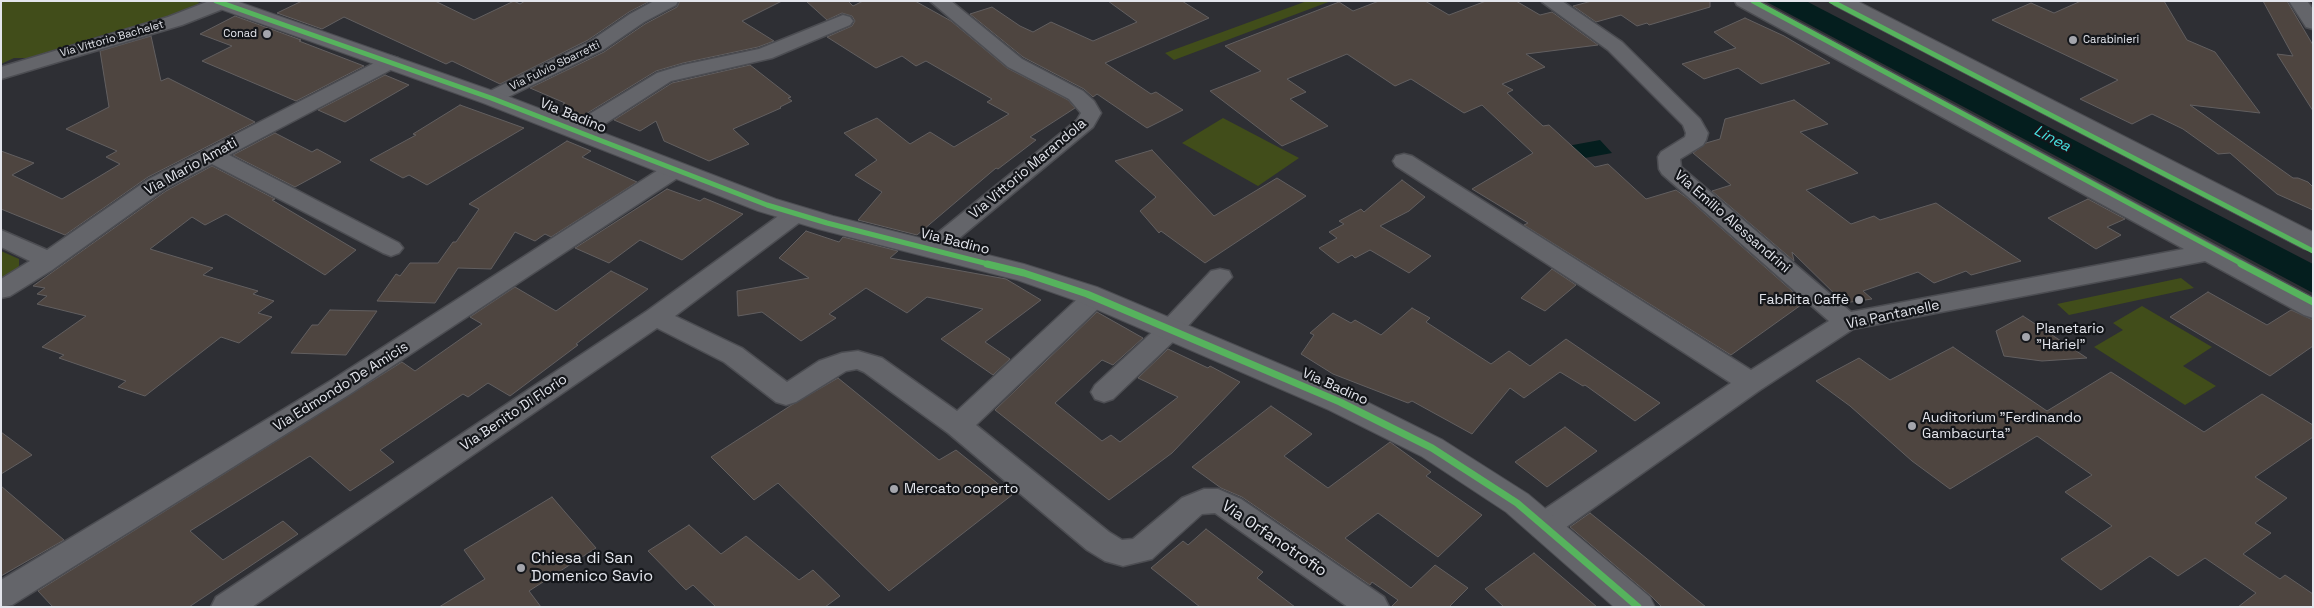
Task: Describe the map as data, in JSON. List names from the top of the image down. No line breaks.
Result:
{"streets":{"street":["Via Vittorio Bachelet","Via Fulvio Sbarretti","Via Badino","Via Mario Amati","Via Vittorio Marandola","Via Emilio Alessandrini","Via Pantanelle","Via Edmondo De Amicis","Via Benito Di Florio","Via Orfanotrofio"]},"crossings":[["Via Vittorio Bachelet","Via Badino"],["Via Fulvio Sbarretti","Via Badino"],["Via Badino","Via Mario Amati"],["Via Badino","Via Vittorio Marandola"],["Via Badino","Via Pantanelle"],["Via Badino","Via Edmondo De Amicis"],["Via Badino","Via Benito Di Florio"],["Via Emilio Alessandrini","Via Pantanelle"]],"water":["Linea"],"places":["Conad","Carabinieri","FabRita Caffè","Planetario \"Hariel\"","Auditorium \"Ferdinando Gambacurta\"","Mercato coperto","Chiesa di San Domenico Savio"]}
